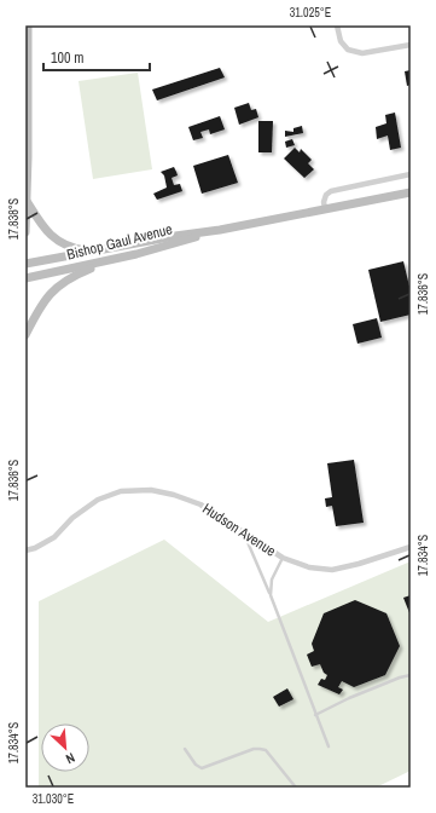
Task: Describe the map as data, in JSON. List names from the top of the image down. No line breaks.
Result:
{"streets":{"main road":["Bishop Gaul Avenue"],"street":["Hudson Avenue"]},"scale_bar":"100 m","north":"bottom right","coordinates":["31.025°E","17.838°S","17.836°S","17.834°S","31.030°E"]}
